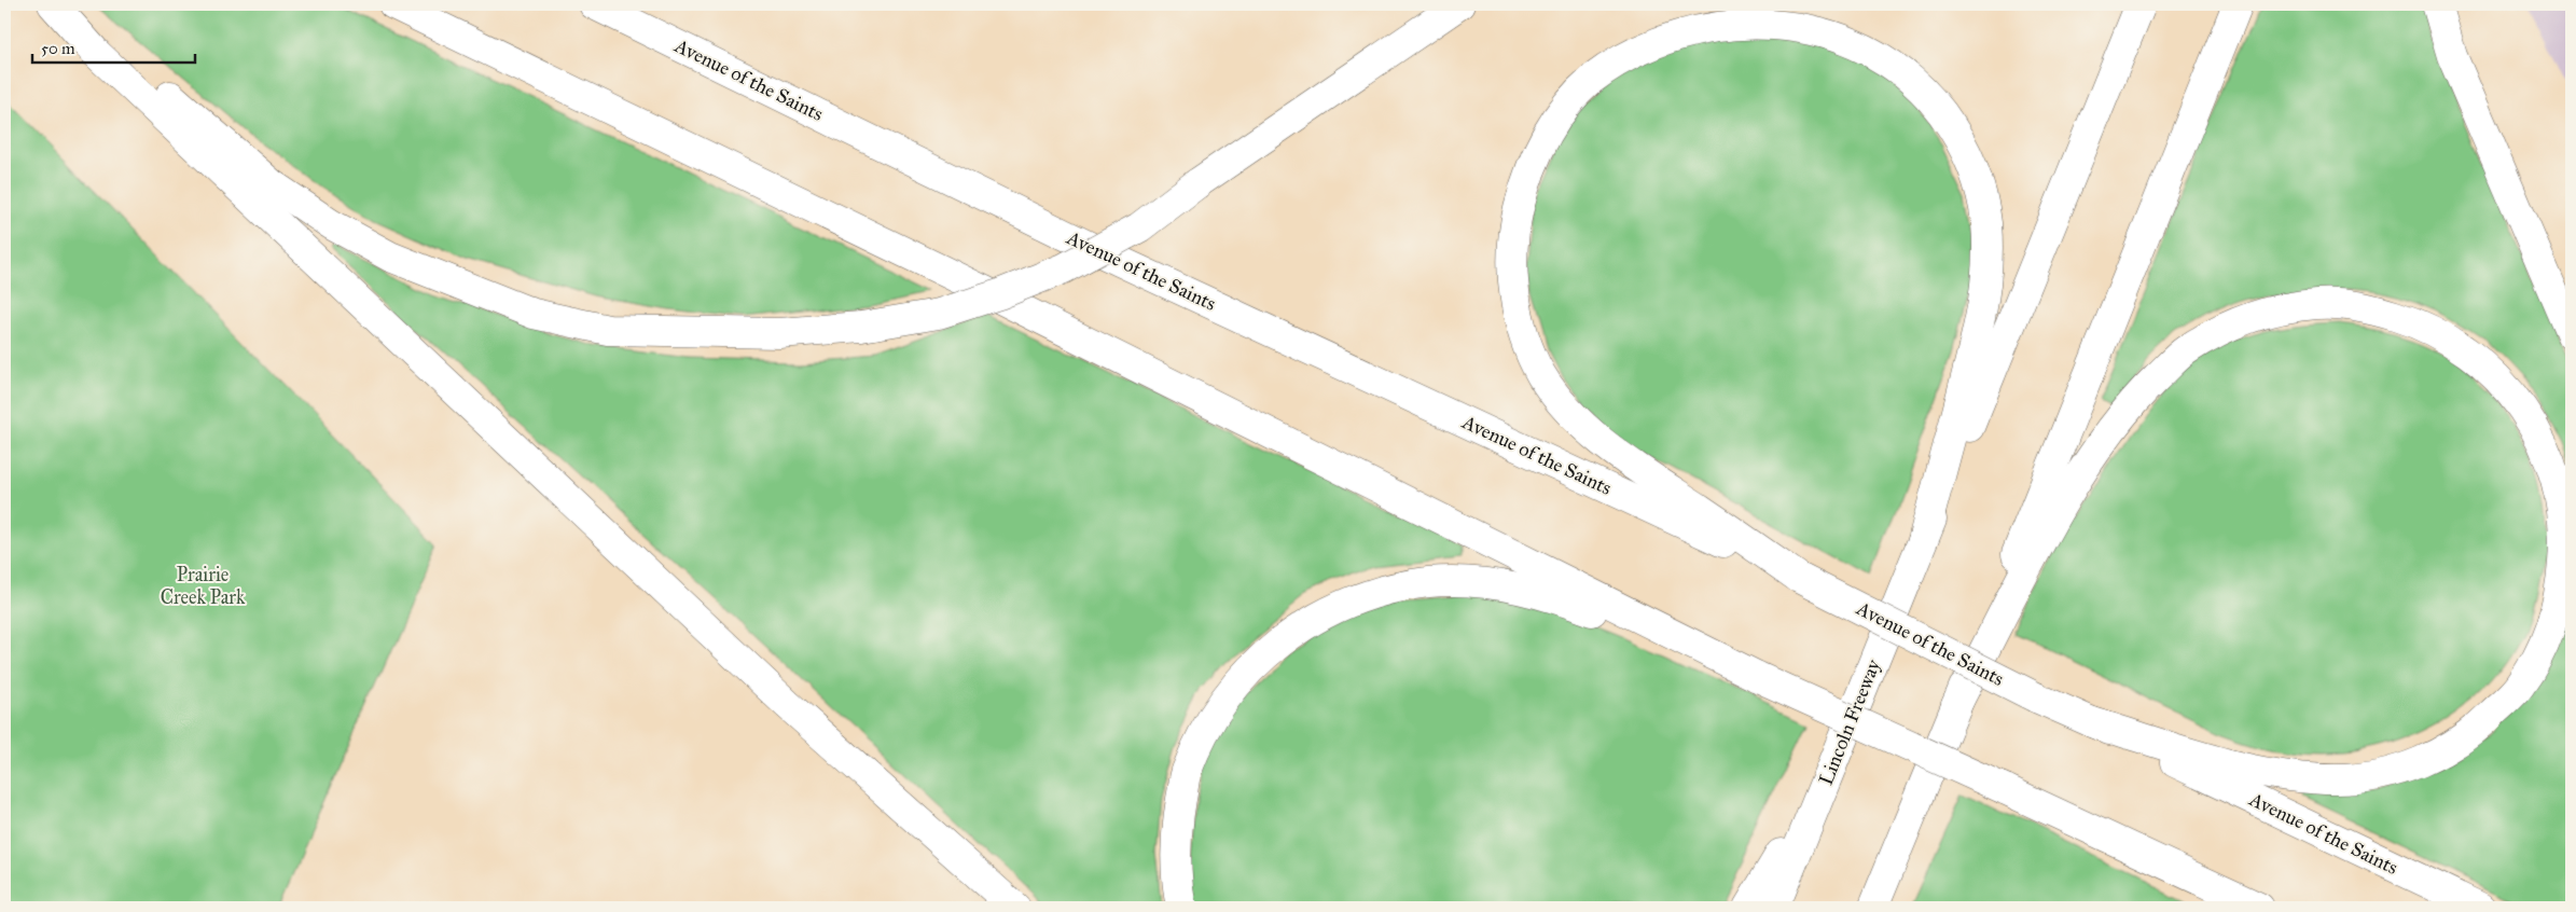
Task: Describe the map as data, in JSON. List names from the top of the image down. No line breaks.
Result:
{"streets":{"highway":["Avenue of the Saints","Lincoln Freeway"]},"parks":["Prairie Creek Park"],"scale_bar":"50 m"}
